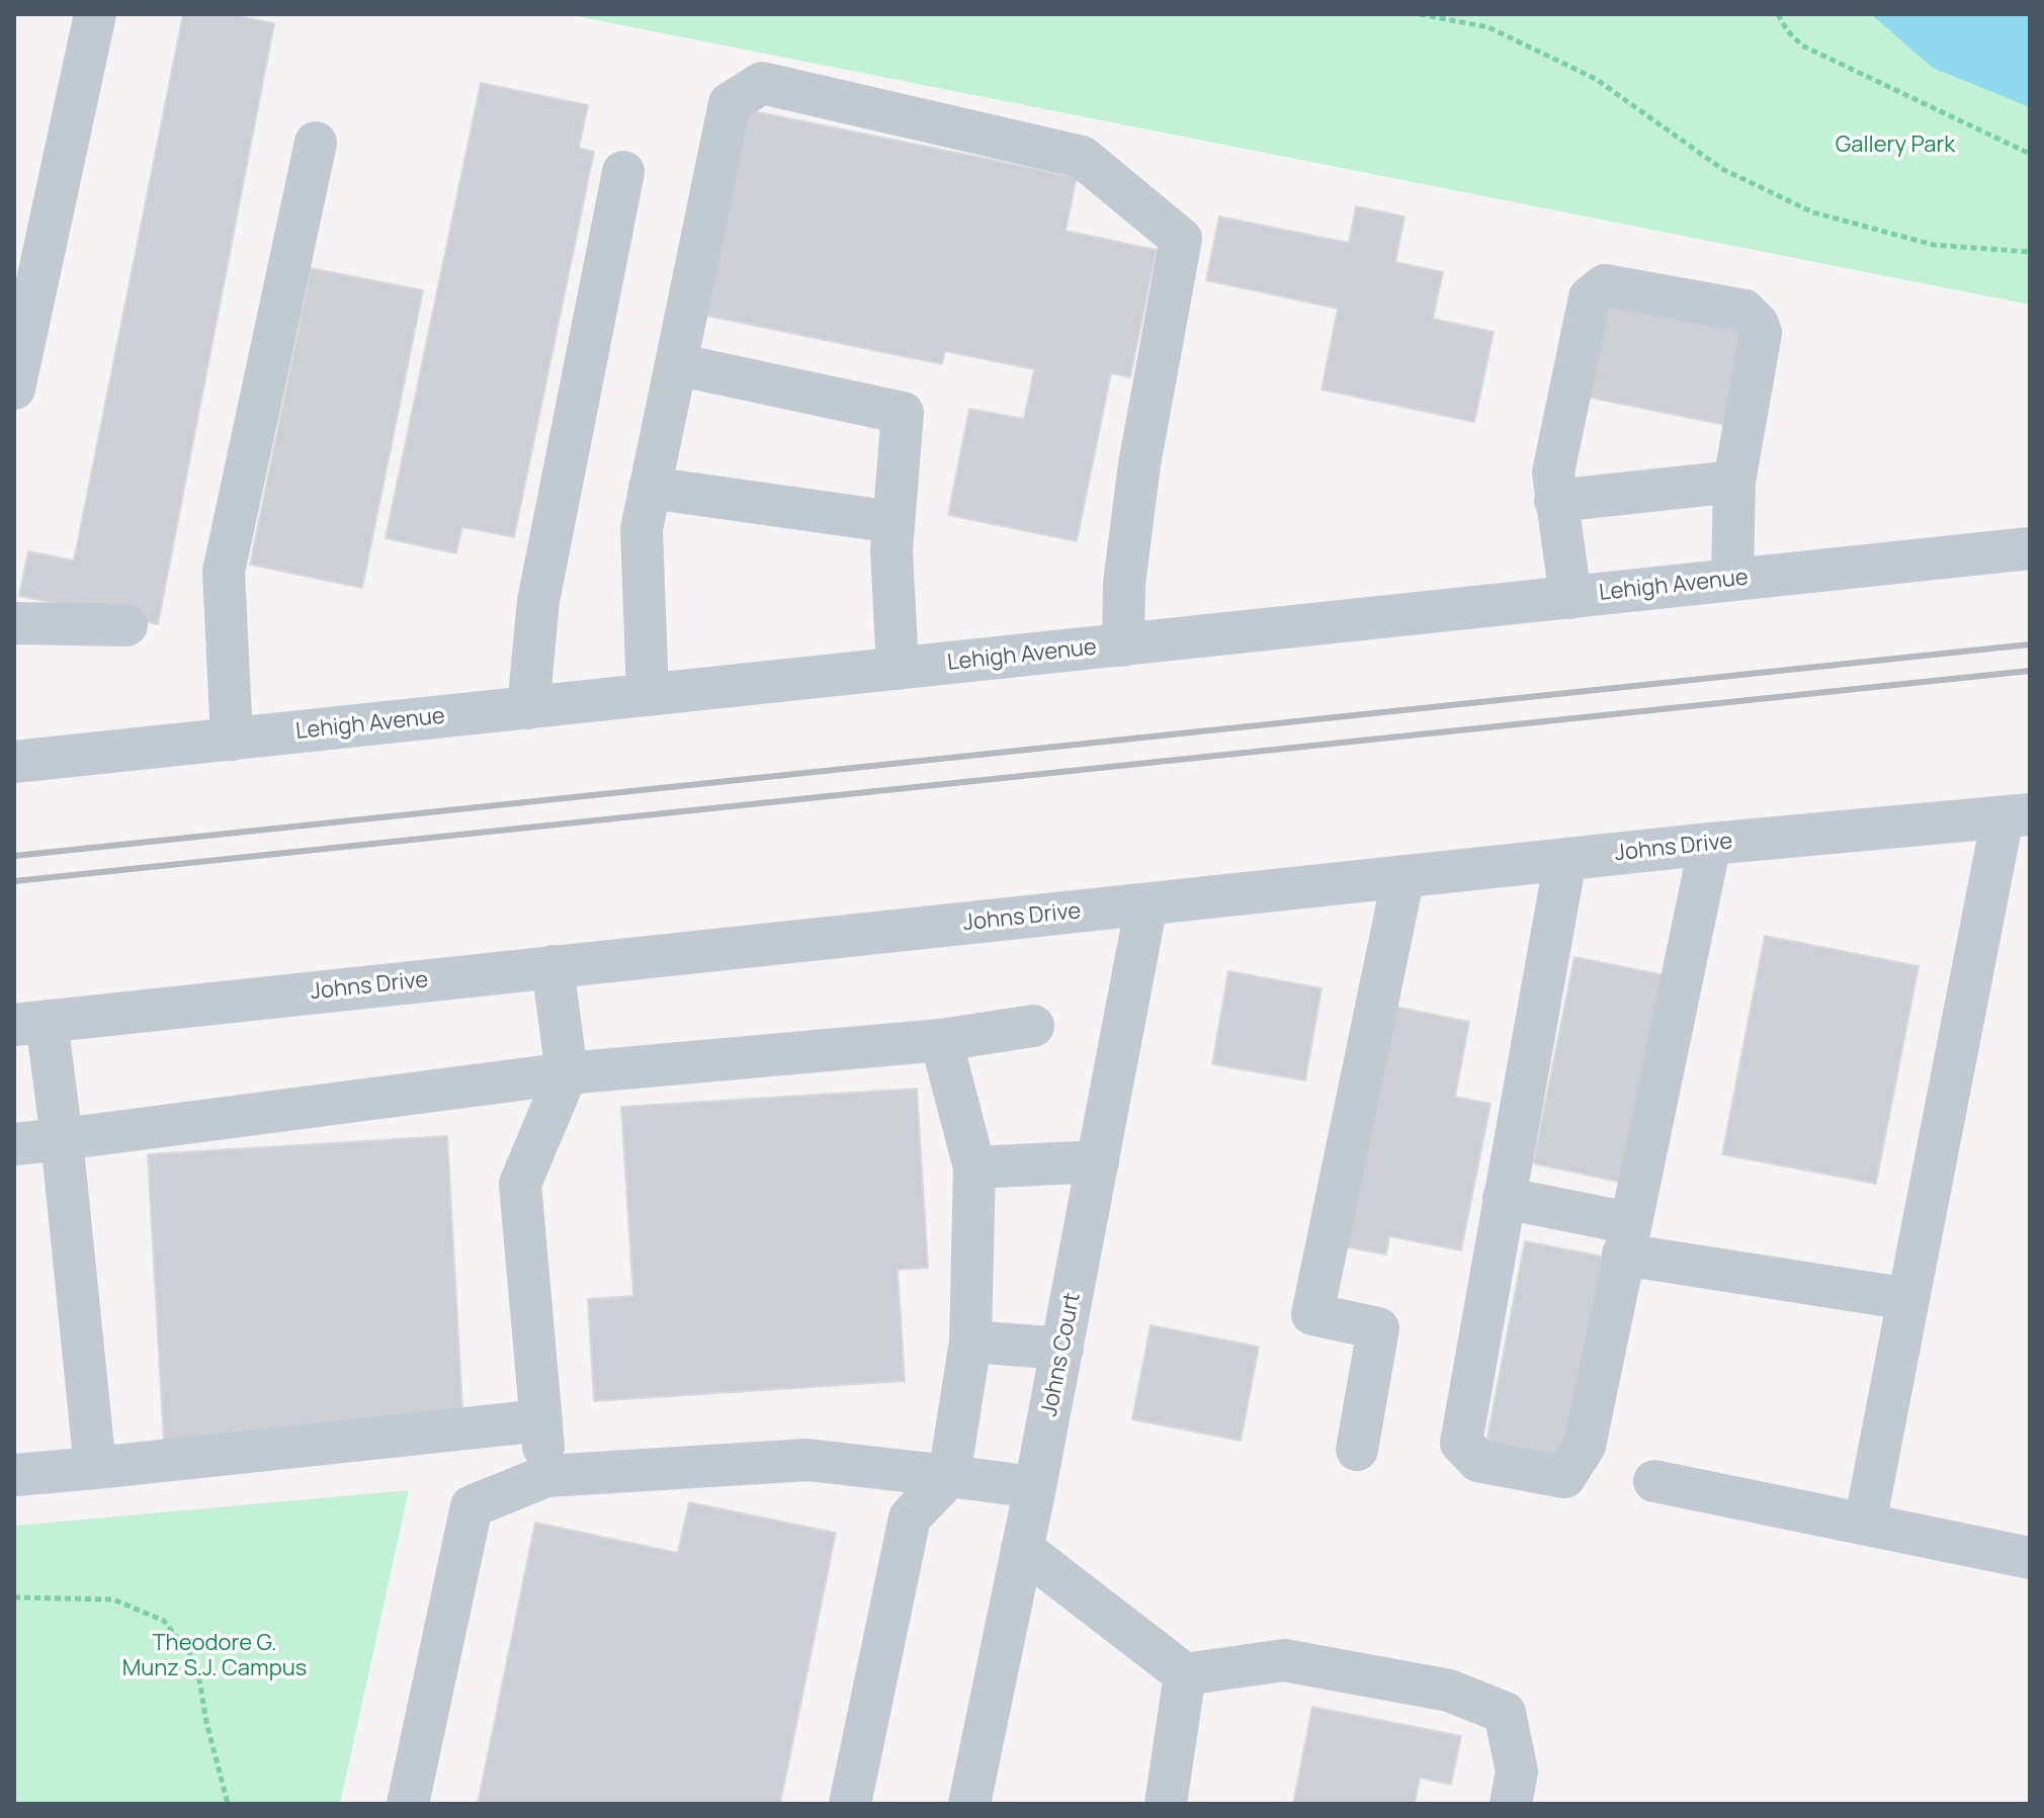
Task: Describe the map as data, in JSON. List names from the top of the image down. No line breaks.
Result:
{"streets":{"street":["Lehigh Avenue","Johns Drive","Johns Court"]},"crossings":[["Johns Drive","Johns Court"]],"parks":["Gallery Park","Theodore G. Munz S.J. Campus"]}
